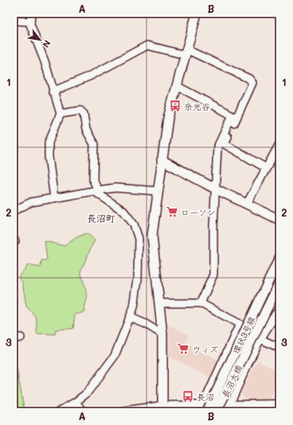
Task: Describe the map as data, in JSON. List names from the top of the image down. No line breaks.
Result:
{"streets":{"street":["環状3号線","長沼大橋"]},"districts":["長沼町"],"places":{"bus stop":["奈光谷","長沼"],"supermarket":["ローソン","ウィズ"]},"north":"bottom right","grid":{"columns":["A","B"],"rows":["1","2","3"]}}
